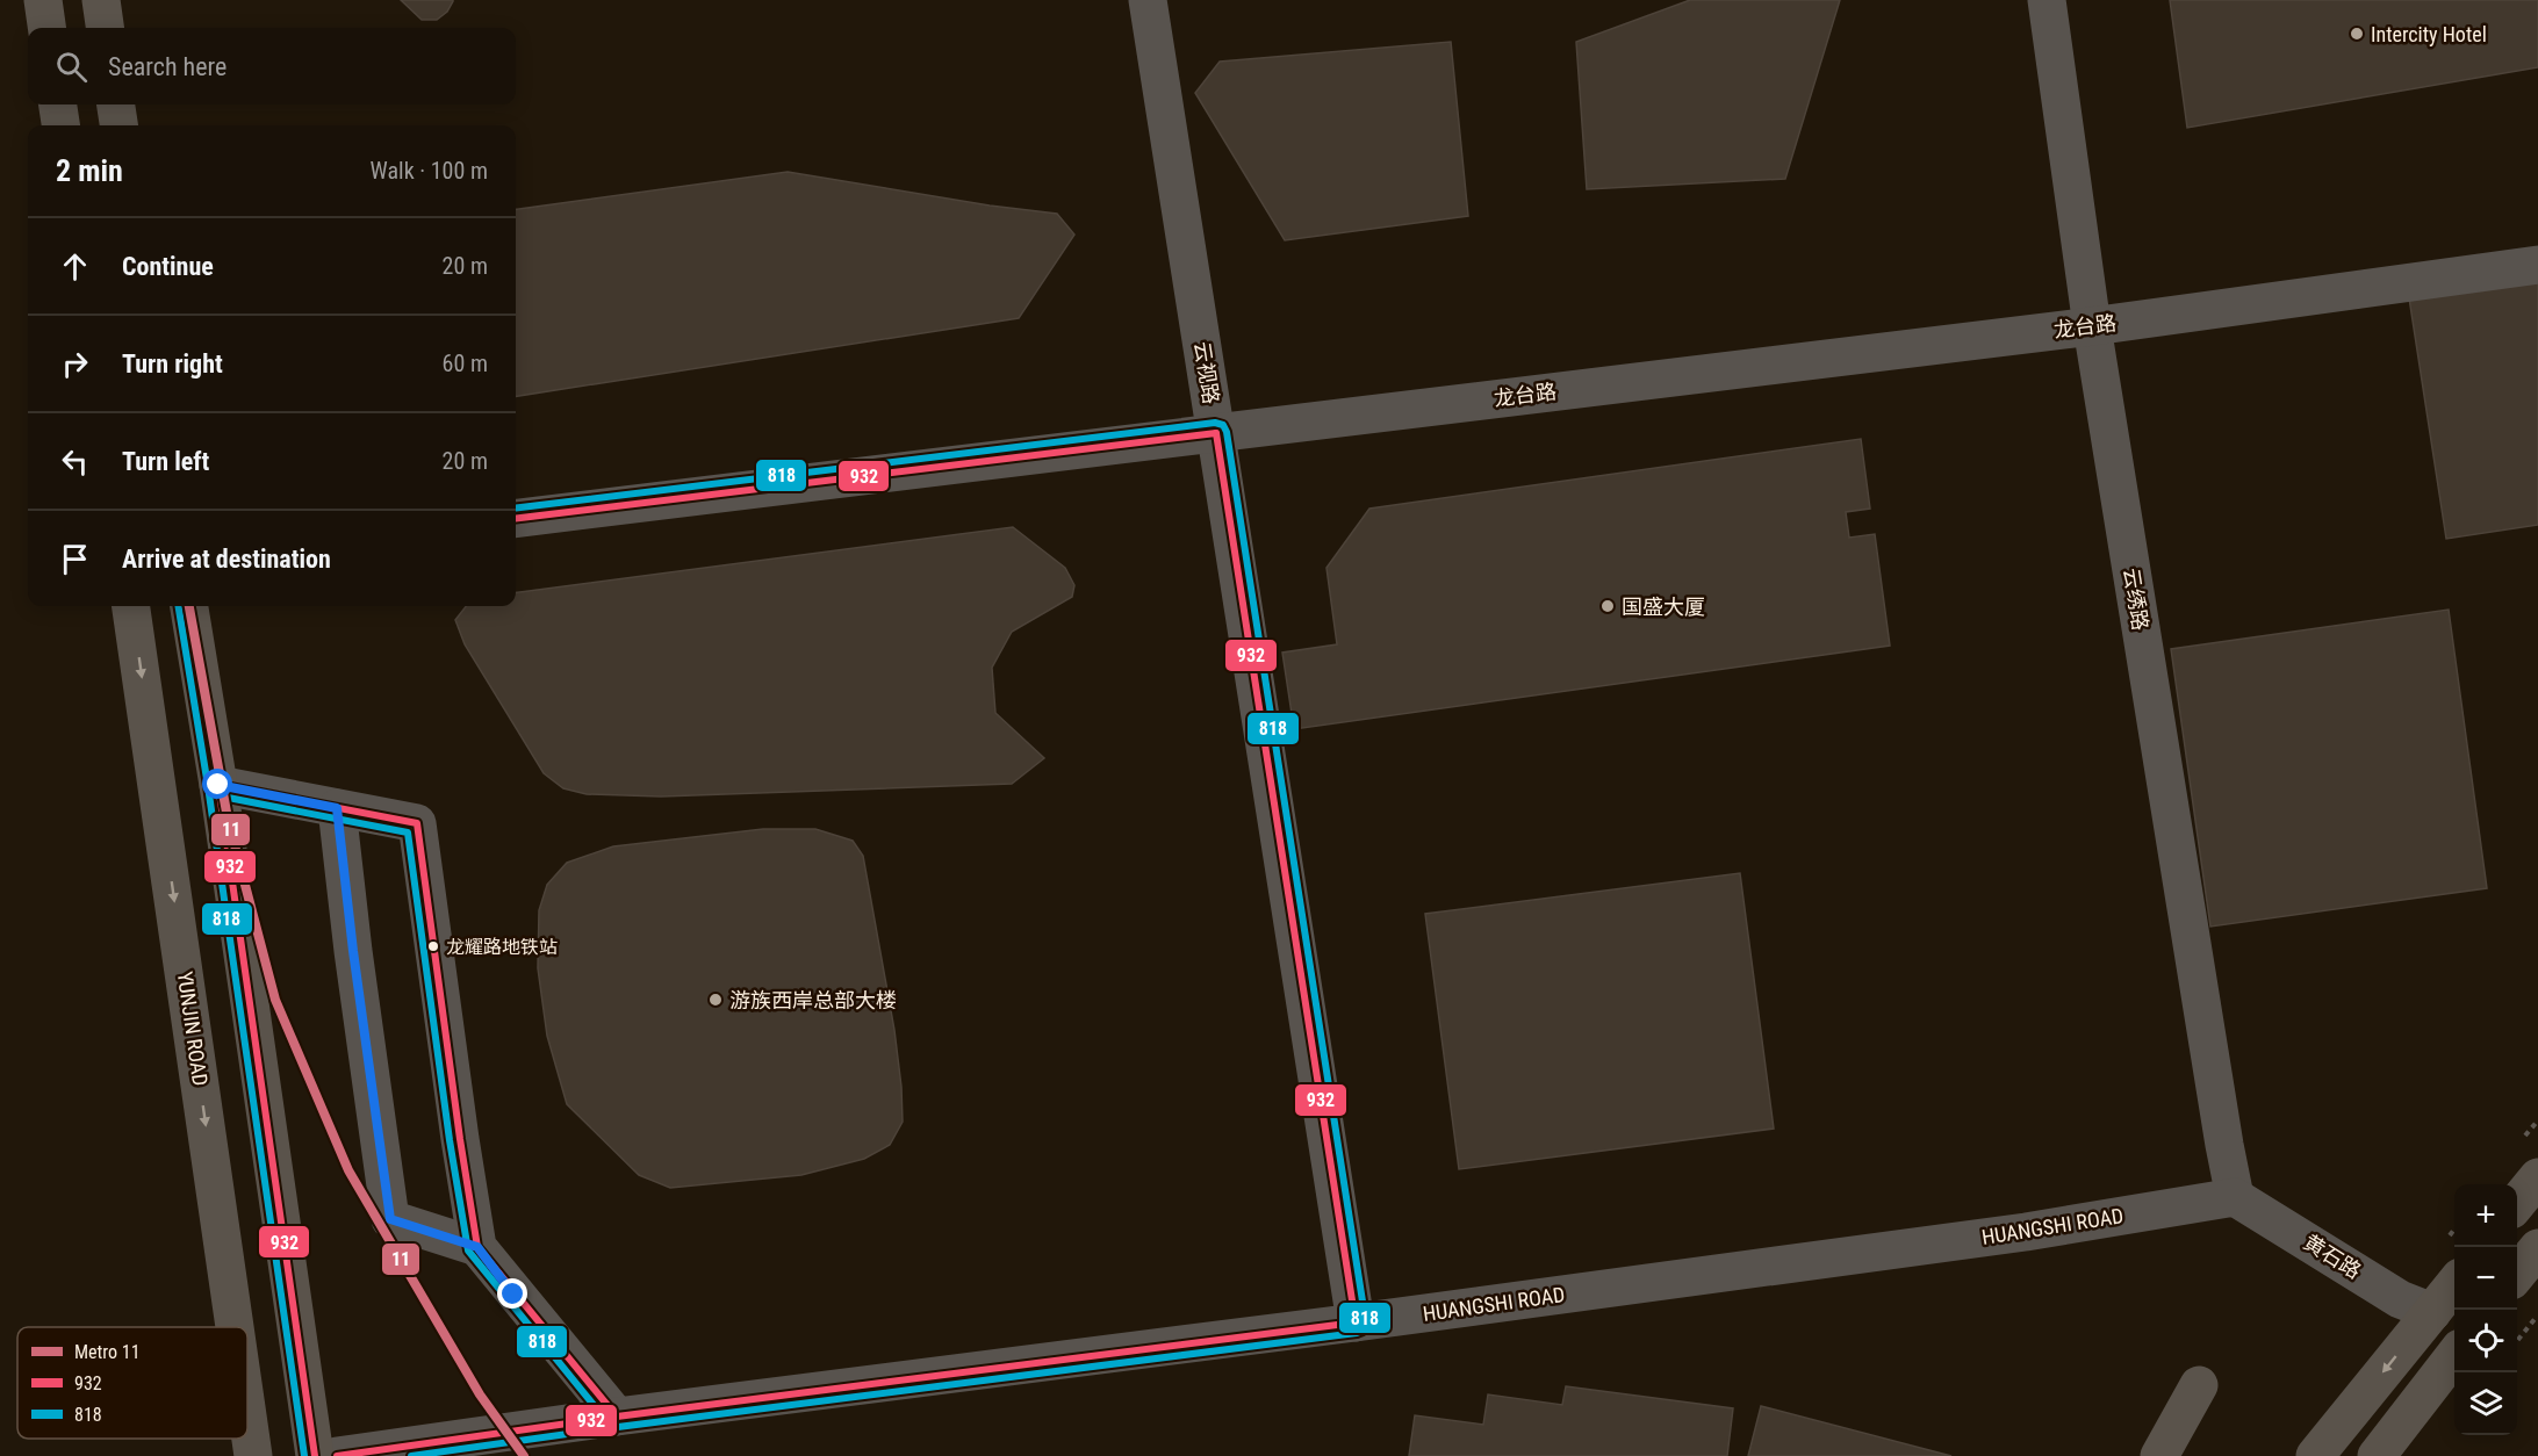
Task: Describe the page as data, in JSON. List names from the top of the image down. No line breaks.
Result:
{"streets":{"main road":["YUNJIN ROAD"],"street":["龙台路","云视路","云绣路","HUANGSHI ROAD","黄石路"]},"crossings":[["龙台路","云视路"],["龙台路","云绣路"],["云视路","HUANGSHI ROAD"],["云绣路","HUANGSHI ROAD"],["云绣路","黄石路"],["HUANGSHI ROAD","黄石路"]],"places":["Intercity Hotel","国盛大厦","龙耀路地铁站","游族西岸总部大楼"],"lines":["transit line 818","transit line 932","metro line 11"],"legend":["Metro 11","932","818"],"page":{"search":"Search here","heading":["2 min","Walk · 100 m"],"list":[["Continue","20 m"],["Turn right","60 m"],["Turn left","20 m"],"Arrive at destination"],"map_buttons":["+","−"]}}
